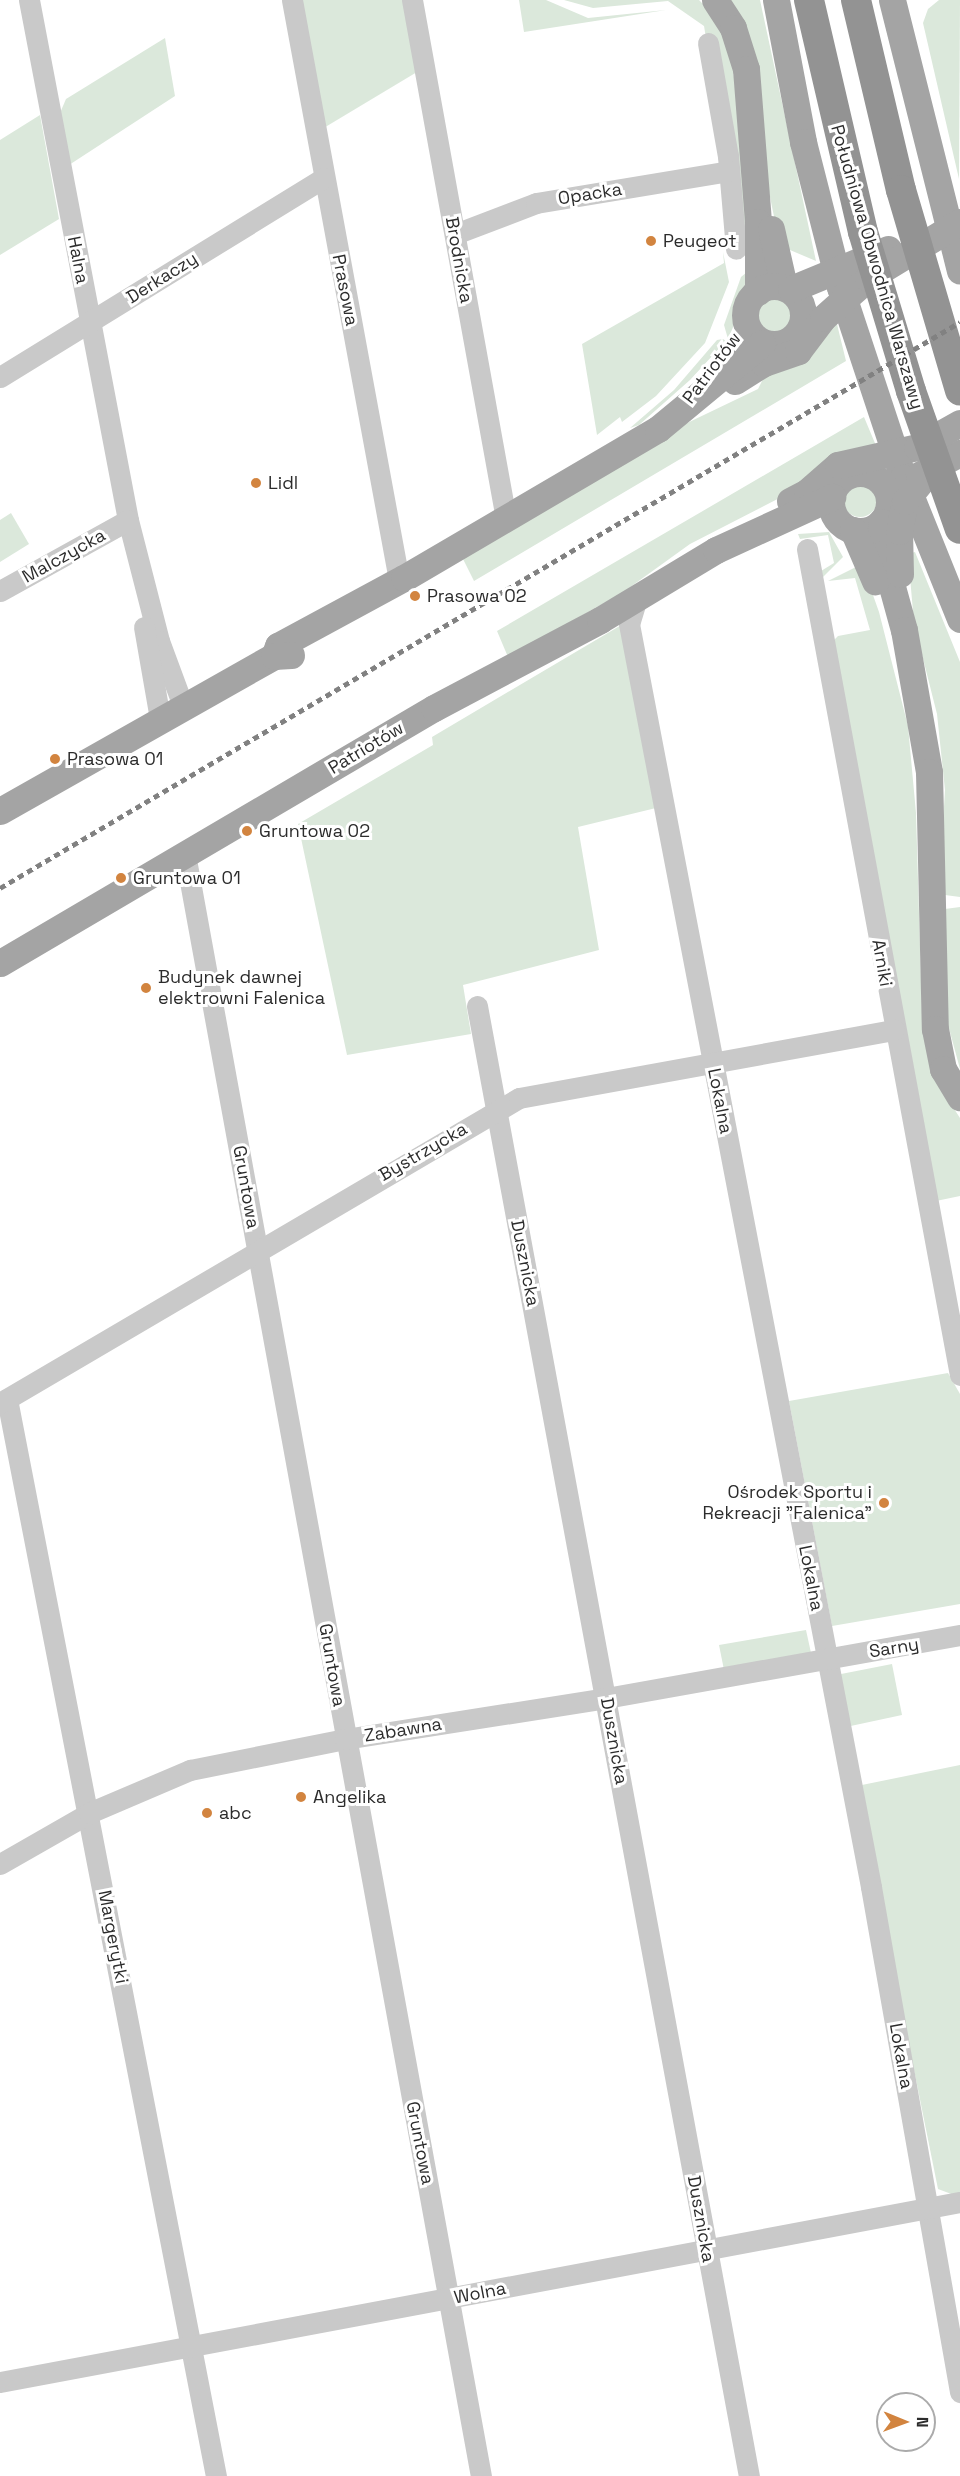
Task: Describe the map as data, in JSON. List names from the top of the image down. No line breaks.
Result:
{"streets":{"highway":["Południowa Obwodnica Warszawy"],"main road":["Patriotów"],"street":["Opacka","Halna","Brodnicka","Derkaczy","Prasowa","Malczycka","Arniki","Lokalna","Bystrzycka","Gruntowa","Dusznicka","Sarny","Zabawna","Margerytki","Wolna"]},"crossings":[["Opacka","Brodnicka"],["Halna","Derkaczy"],["Halna","Patriotów"],["Halna","Malczycka"],["Brodnicka","Patriotów"],["Derkaczy","Prasowa"],["Prasowa","Patriotów"],["Patriotów","Lokalna"],["Patriotów","Gruntowa"],["Arniki","Bystrzycka"],["Lokalna","Bystrzycka"],["Lokalna","Sarny"],["Lokalna","Zabawna"],["Lokalna","Wolna"],["Bystrzycka","Gruntowa"],["Bystrzycka","Dusznicka"],["Bystrzycka","Margerytki"],["Gruntowa","Zabawna"],["Gruntowa","Wolna"],["Dusznicka","Zabawna"],["Dusznicka","Wolna"],["Sarny","Zabawna"],["Zabawna","Margerytki"],["Margerytki","Wolna"]],"places":["Peugeot","Lidl","Prasowa 02","Prasowa 01","Gruntowa 02","Gruntowa 01","Budynek dawnej elektrowni Falenica","Ośrodek Sportu i Rekreacji \"Falenica\"","Angelika","abc"],"north":"right"}
